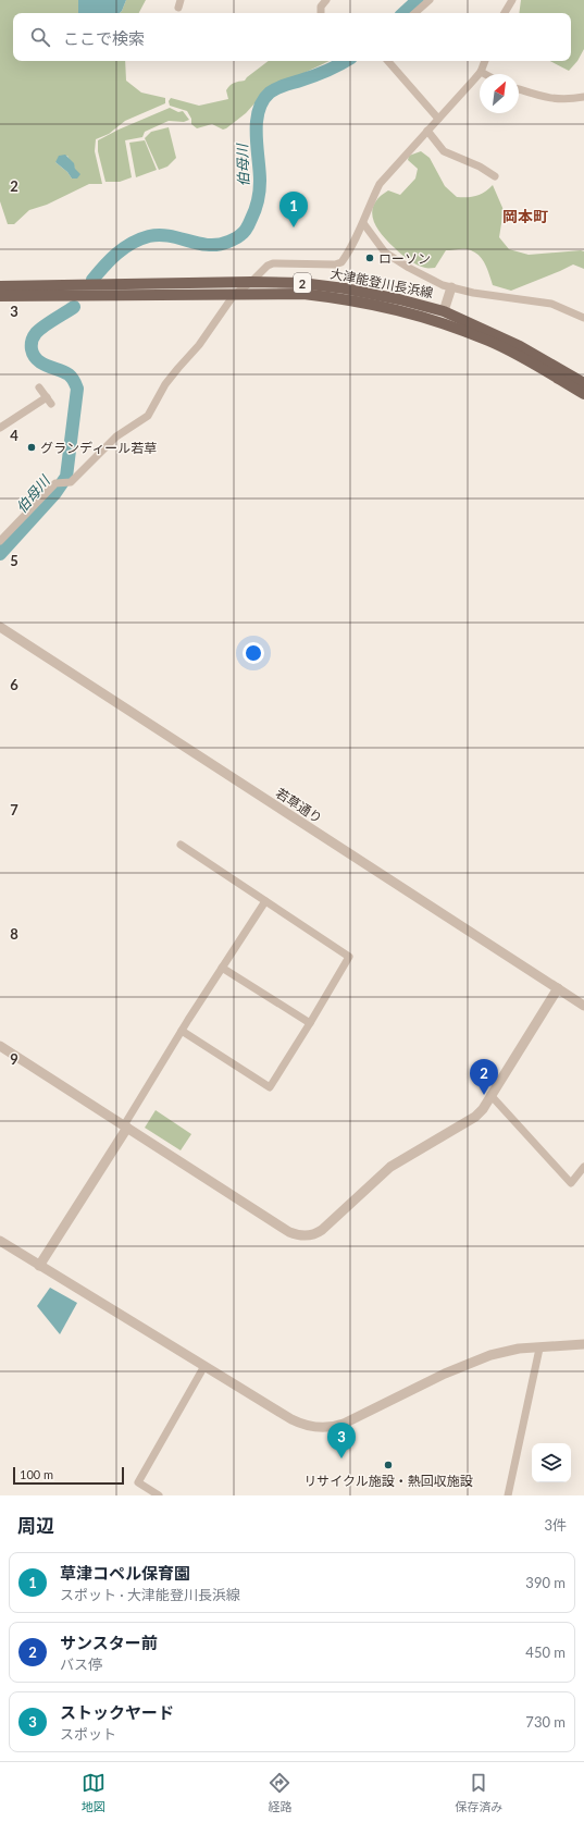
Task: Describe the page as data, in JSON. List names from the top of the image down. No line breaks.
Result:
{"streets":{"main road":["2","大津能登川長浜線"],"street":["若草通り"]},"districts":["岡本町"],"water":["伯母川"],"places":["ローソン","グランディール若草","リサイクル施設・熱回収施設"],"scale_bar":"100 m","north":"top right","page":{"search":"ここで検索","pins":["1","2","3"],"scale":"100 m","heading":["周辺","3件"],"list":[{"mark":"1","name":"草津コペル保育園","note":"スポット · 大津能登川長浜線","value":"390 m"},{"mark":"2","name":"サンスター前","note":"バス停","value":"450 m"},{"mark":"3","name":"ストックヤード","note":"スポット","value":"730 m"}],"nav":["地図","経路","保存済み"]},"grid":{"rows":["2","3","4","5","6","7","8","9"]}}
